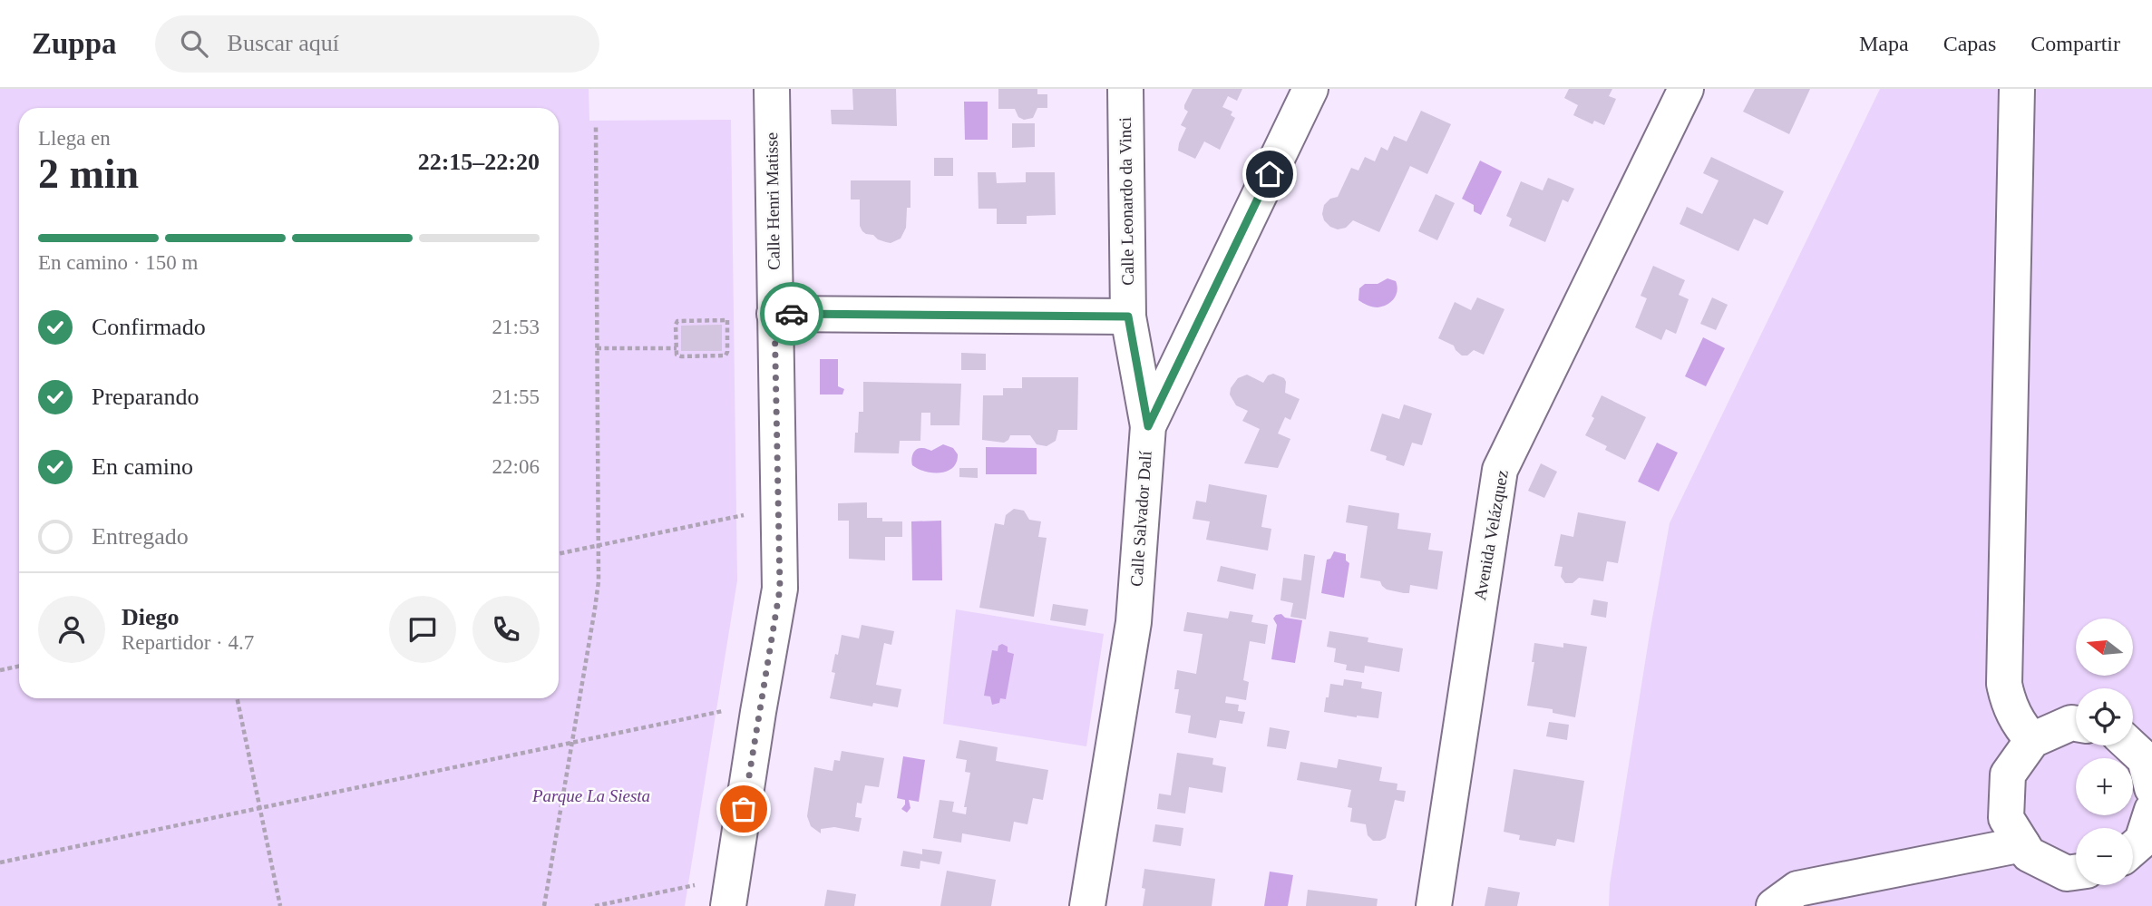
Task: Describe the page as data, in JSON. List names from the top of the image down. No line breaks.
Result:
{"streets":{"street":["Calle Henri Matisse","Calle Leonardo da Vinci","Calle Salvador Dalí","Avenida Velázquez"]},"crossings":[["Calle Leonardo da Vinci","Calle Salvador Dalí"]],"parks":["Parque La Siesta"],"north":"left","page":{"header":"Zuppa","search":"Buscar aquí","nav":["Mapa","Capas","Compartir"],"heading":["2 min","Llega en","22:15–22:20"],"panel":["Diego","Repartidor · 4.7"],"bar":"En camino · 150 m","list":[["Confirmado","21:53"],["Preparando","21:55"],["En camino","22:06"],"Entregado"],"map_buttons":["+","−"]}}
